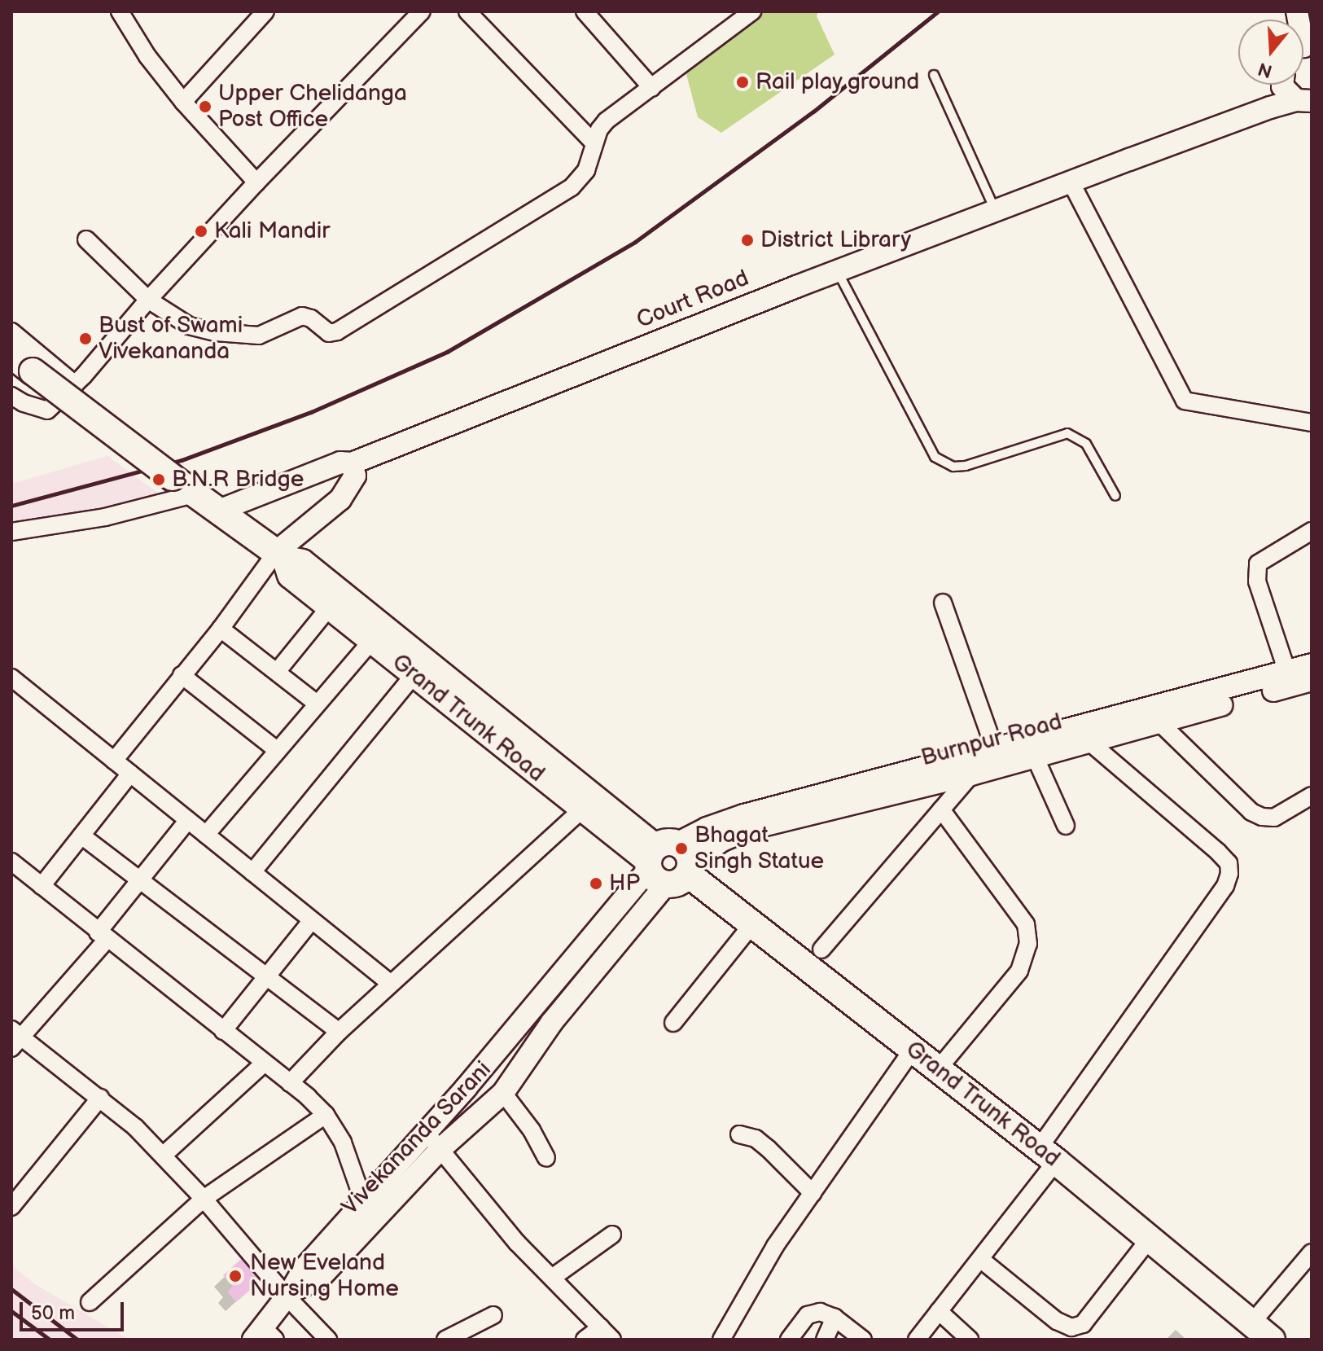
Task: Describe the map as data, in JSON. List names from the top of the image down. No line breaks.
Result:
{"streets":{"main road":["Grand Trunk Road"],"street":["Court Road","Burnpur Road","Vivekananda Sarani"]},"crossings":[["Grand Trunk Road","Burnpur Road"],["Grand Trunk Road","Vivekananda Sarani"],["Burnpur Road","Vivekananda Sarani"]],"places":["Rail play ground","Upper Chelidanga Post Office","Kali Mandir","District Library","Bust of Swami Vivekananda","B.N.R Bridge","Bhagat Singh Statue","HP","New Eveland Nursing Home"],"scale_bar":"50 m","north":"bottom"}
